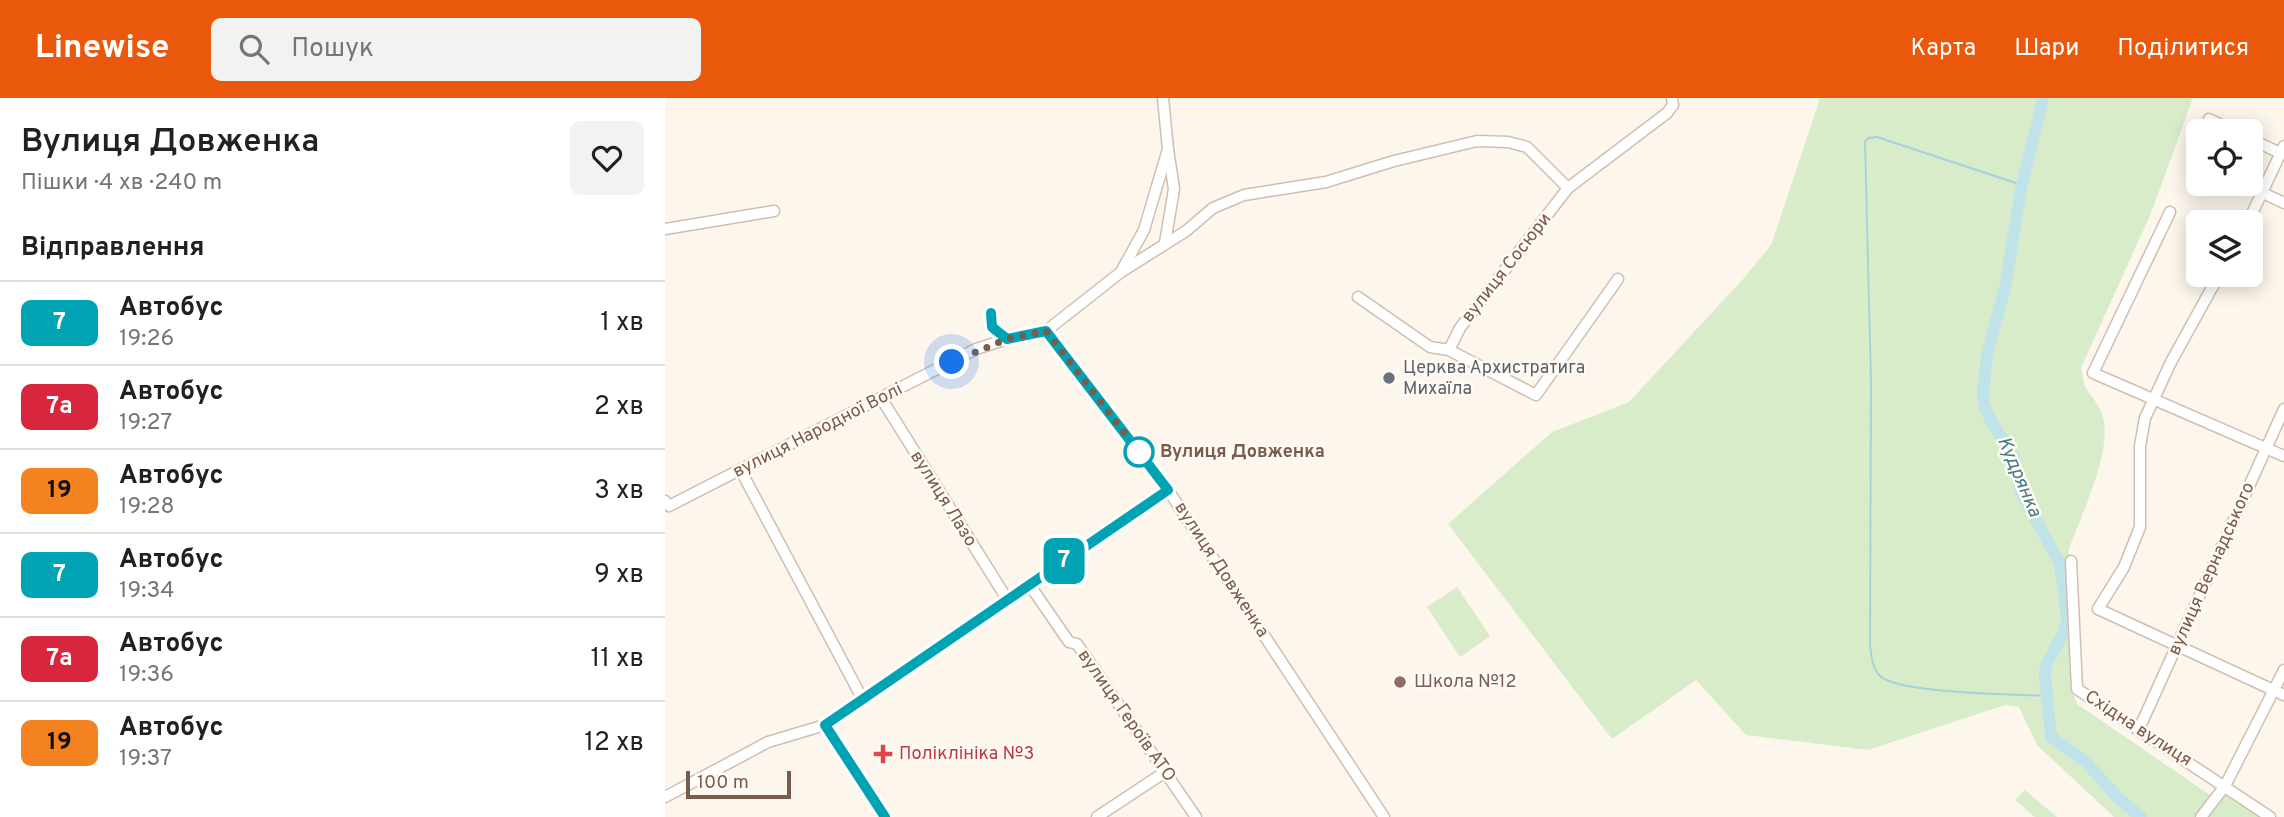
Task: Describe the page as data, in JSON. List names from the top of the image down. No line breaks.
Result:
{"streets":{"street":["вулиця Сосюри","вулиця Народної Волі","вулиця Лазо","вулиця Вернадського","вулиця Довженка","вулиця Героїв АТО","Східна вулиця"]},"crossings":[["вулиця Народної Волі","вулиця Лазо"],["вулиця Народної Волі","вулиця Довженка"],["вулиця Вернадського","Східна вулиця"]],"water":["Кудрянка"],"places":{"other":["Церква Архистратига Михаїла","Вулиця Довженка","Школа №12"],"health":["Поліклініка №3"]},"lines":["bus line 7"],"scale_bar":"100 m","page":{"header":"Linewise","search":"Пошук","nav":["Карта","Шари","Поділитися"],"heading":[["Вулиця Довженка","Пішки · 4 хв · 240 m"],"Відправлення"],"on_map":"7","list":[{"mark":"7","name":"Автобус","note":"19:26","value":"1 хв"},{"mark":"7а","name":"Автобус","note":"19:27","value":"2 хв"},{"mark":"19","name":"Автобус","note":"19:28","value":"3 хв"},{"mark":"7","name":"Автобус","note":"19:34","value":"9 хв"},{"mark":"7а","name":"Автобус","note":"19:36","value":"11 хв"},{"mark":"19","name":"Автобус","note":"19:37","value":"12 хв"}],"scale":"100 m"}}
